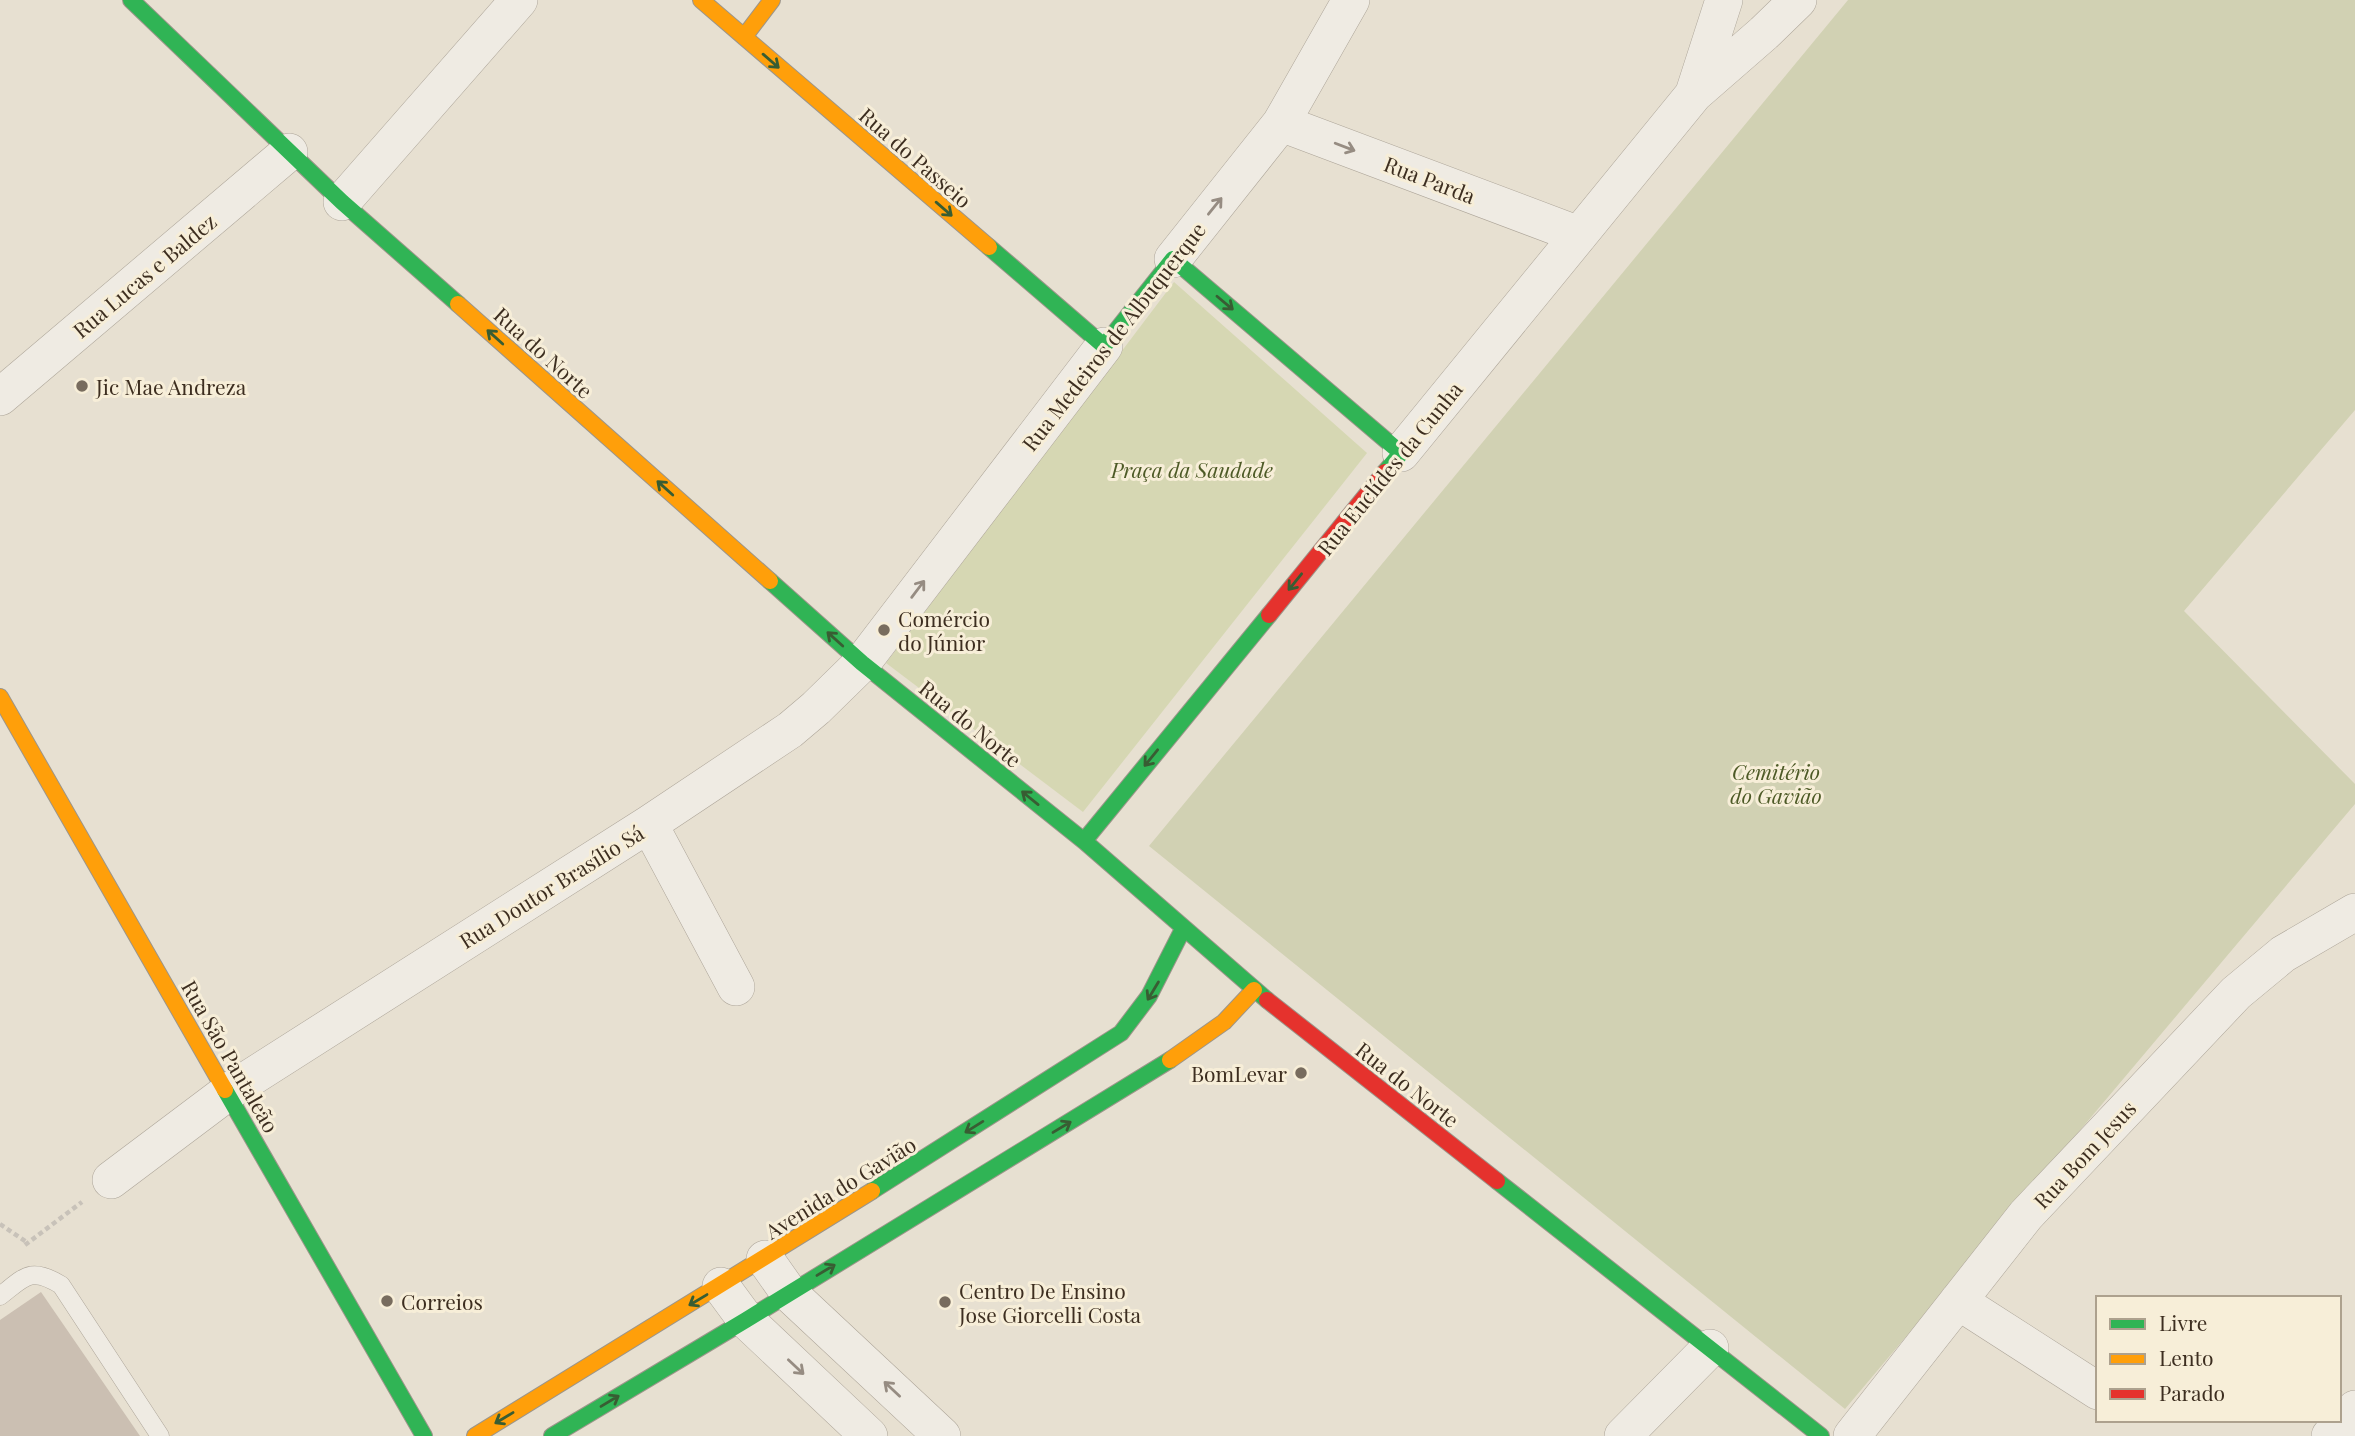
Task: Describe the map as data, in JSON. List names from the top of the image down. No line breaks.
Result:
{"streets":{"street":["Rua do Passeio","Rua Parda","Rua Lucas e Baldez","Rua Medeiros de Albuquerque","Rua do Norte","Rua Euclídes da Cunha","Rua Doutor Brasílio Sá","Rua São Pantaleão","Rua Bom Jesus","Avenida do Gavião"]},"crossings":[["Rua do Passeio","Rua Medeiros de Albuquerque"],["Rua Parda","Rua Medeiros de Albuquerque"],["Rua Parda","Rua Euclídes da Cunha"],["Rua Lucas e Baldez","Rua do Norte"],["Rua Medeiros de Albuquerque","Rua do Norte"],["Rua Medeiros de Albuquerque","Rua Doutor Brasílio Sá"],["Rua do Norte","Rua Euclídes da Cunha"],["Rua do Norte","Rua Doutor Brasílio Sá"],["Rua do Norte","Avenida do Gavião"],["Rua Doutor Brasílio Sá","Rua São Pantaleão"]],"one_way":["Rua do Passeio","Rua Medeiros de Albuquerque","Rua do Norte","Rua Euclídes da Cunha"],"parks":["Praça da Saudade","Cemitério do Gavião"],"places":["Jic Mae Andreza","Comércio do Júnior","BomLevar","Correios","Centro De Ensino Jose Giorcelli Costa"],"legend":["Livre","Lento","Parado"]}
